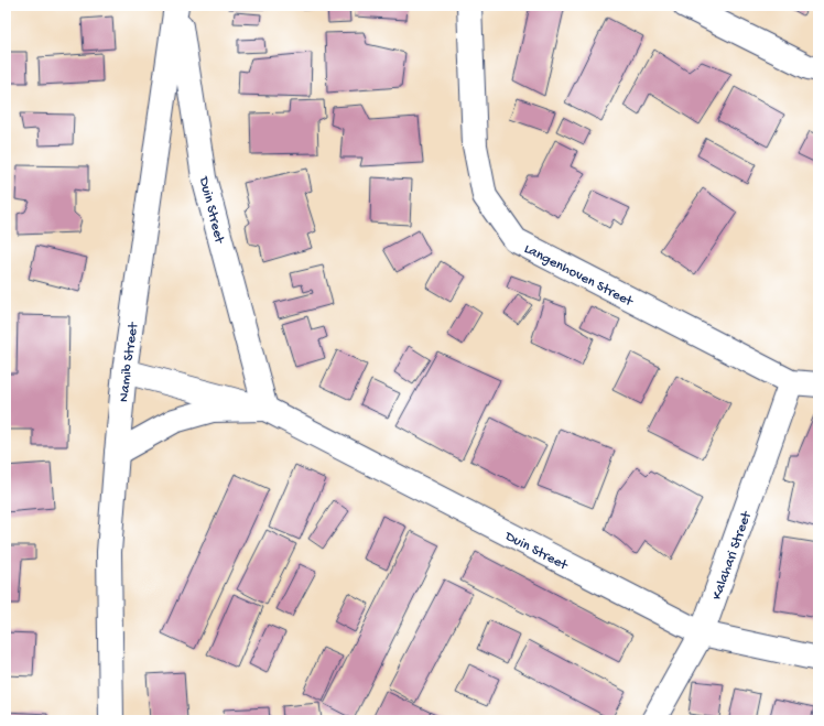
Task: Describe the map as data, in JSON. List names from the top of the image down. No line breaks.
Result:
{"streets":{"street":["Duin Street","Langenhoven Street","Namib Street","Kalahari Street"]},"crossings":[["Duin Street","Namib Street"],["Duin Street","Kalahari Street"],["Langenhoven Street","Kalahari Street"]]}
